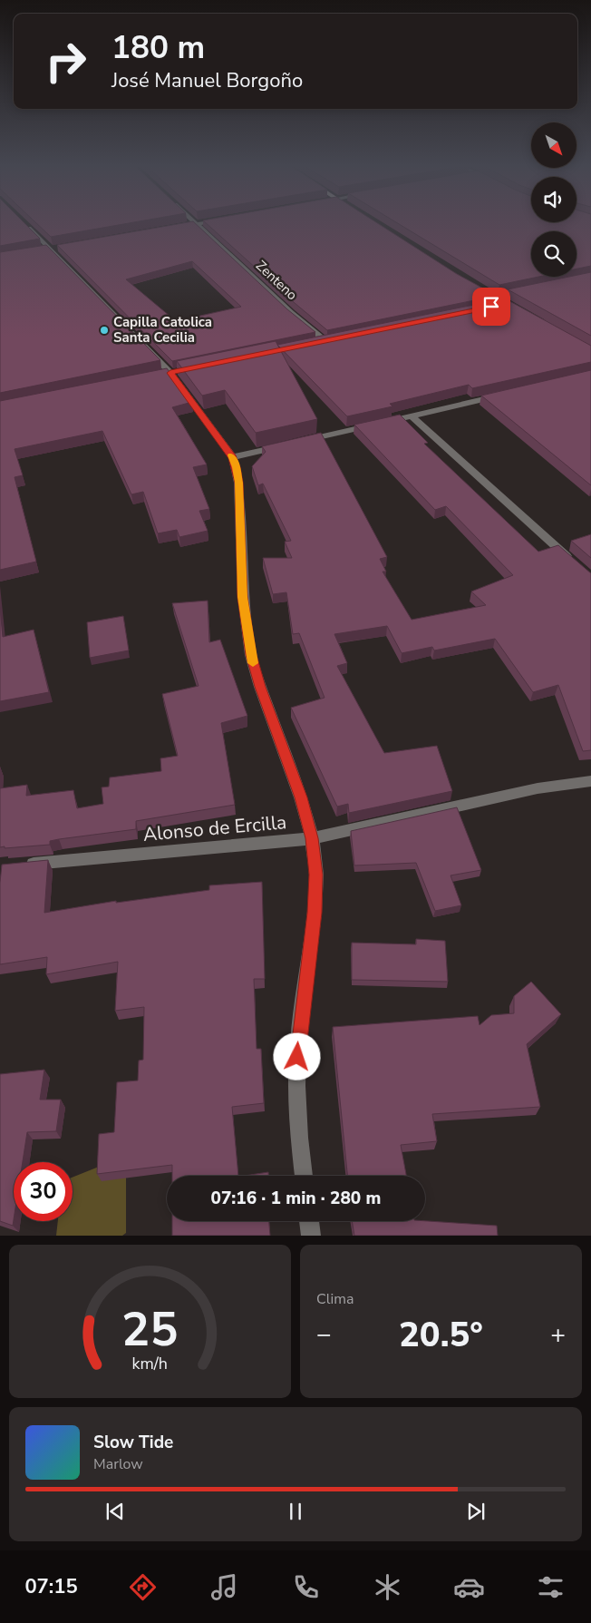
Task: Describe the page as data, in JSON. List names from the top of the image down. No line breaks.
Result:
{"streets":{"street":["Zenteno","Alonso de Ercilla"]},"places":["Capilla Catolica Santa Cecilia"],"north":"bottom right","page":{"turn":["180 m","José Manuel Borgoño"],"limit":"30","trip":"07:16 · 1 min · 280 m","tile":"Clima","heat":["−","20.5°","+"],"song":["Slow Tide","Marlow"],"tabs":"07:15","gauge":["25","km/h"]}}
